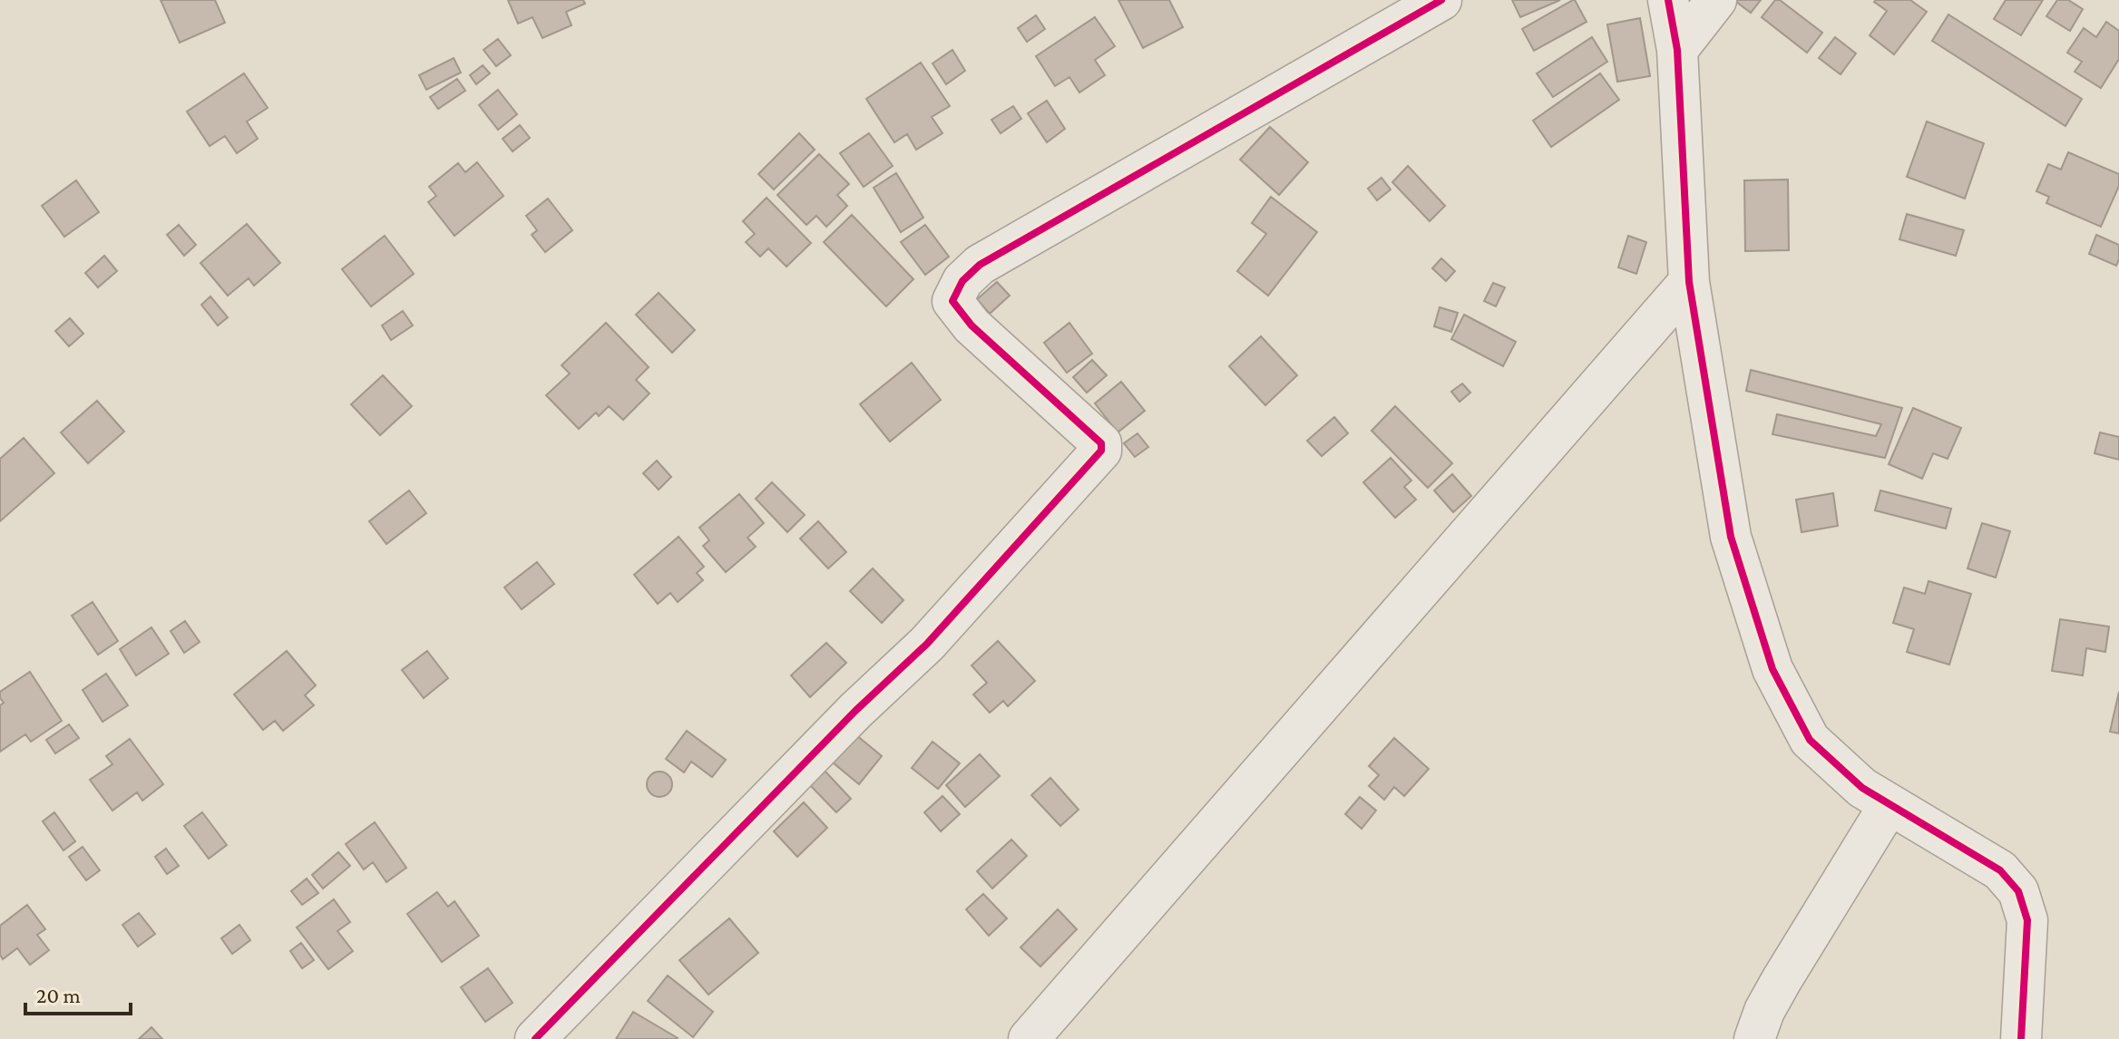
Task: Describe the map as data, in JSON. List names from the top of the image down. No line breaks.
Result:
{"scale_bar":"20 m"}
